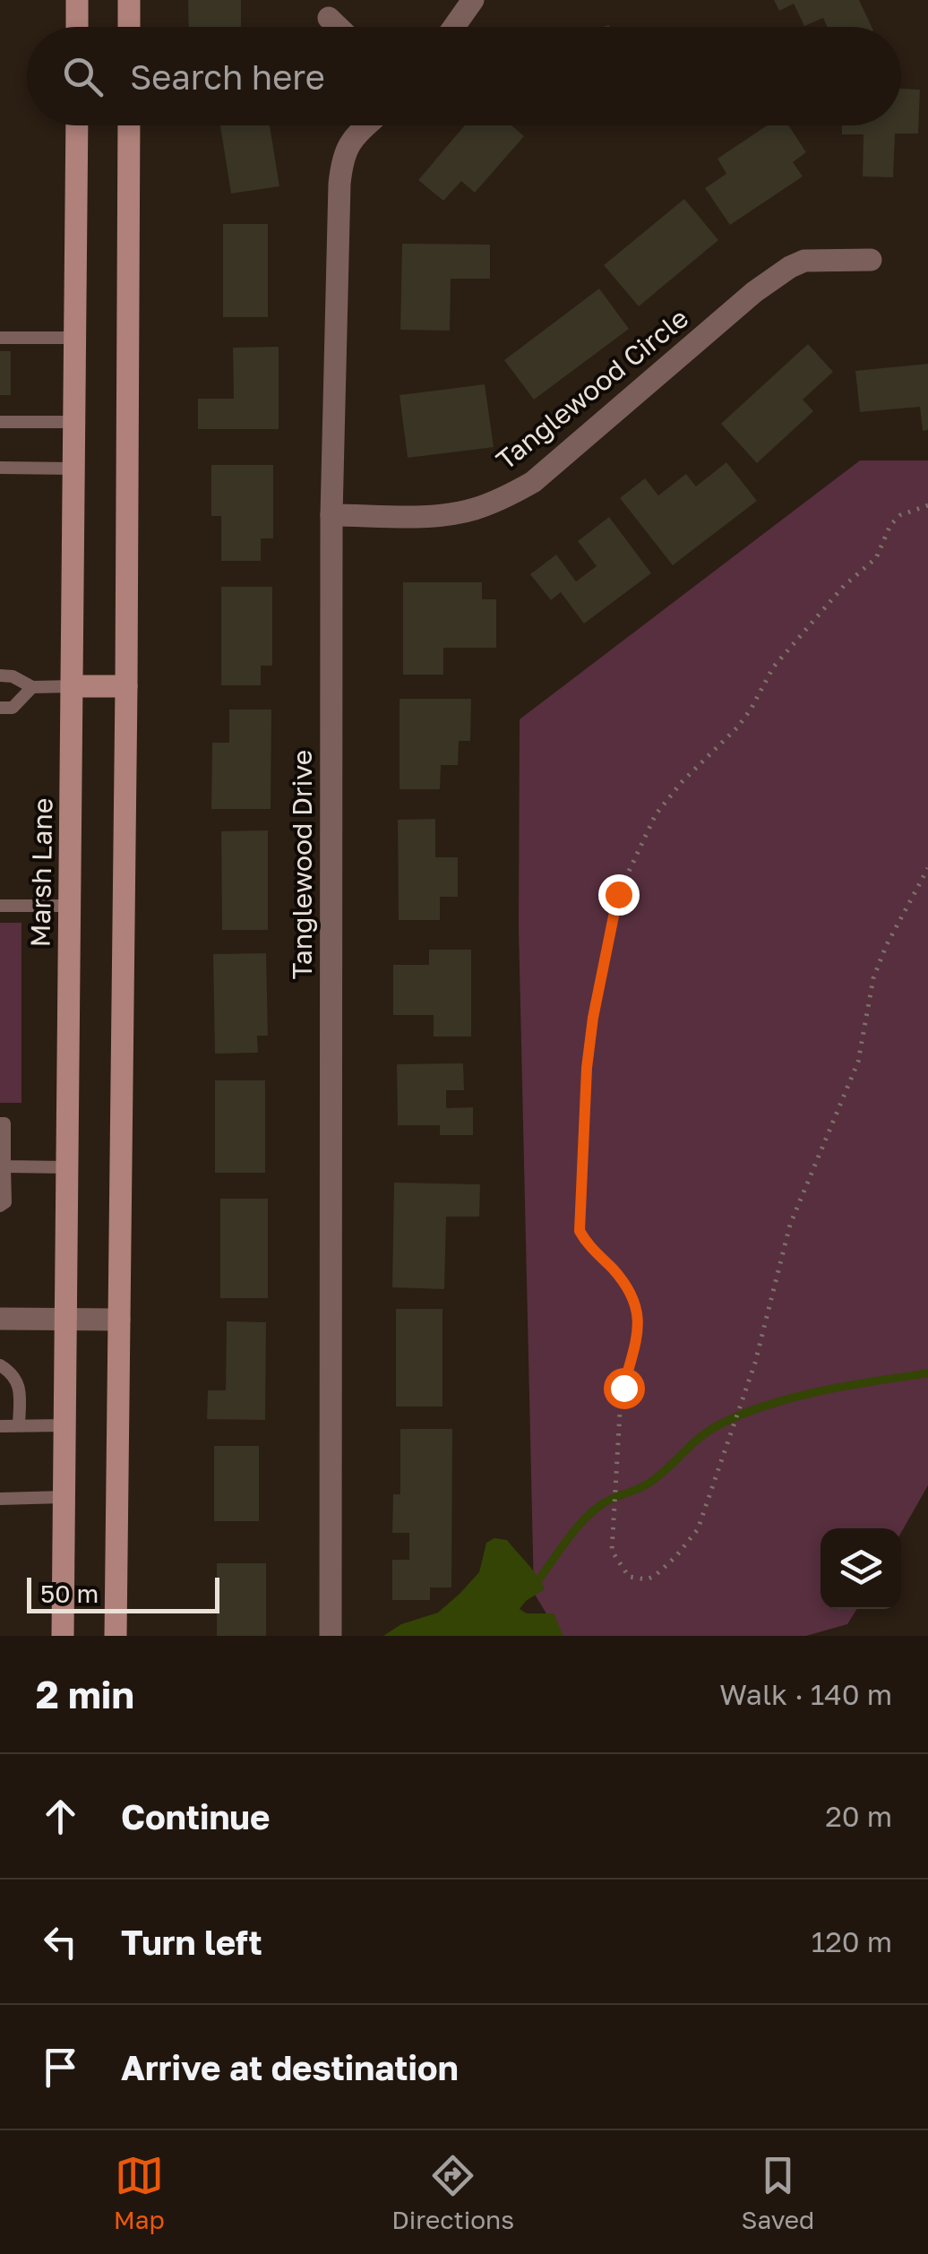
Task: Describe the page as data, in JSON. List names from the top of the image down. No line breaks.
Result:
{"streets":{"main road":["Marsh Lane"],"street":["Tanglewood Circle","Tanglewood Drive"]},"crossings":[["Tanglewood Circle","Tanglewood Drive"]],"scale_bar":"50 m","page":{"search":"Search here","scale":"50 m","heading":["2 min","Walk · 140 m"],"list":[["Continue","20 m"],["Turn left","120 m"],"Arrive at destination"],"nav":["Map","Directions","Saved"]}}
